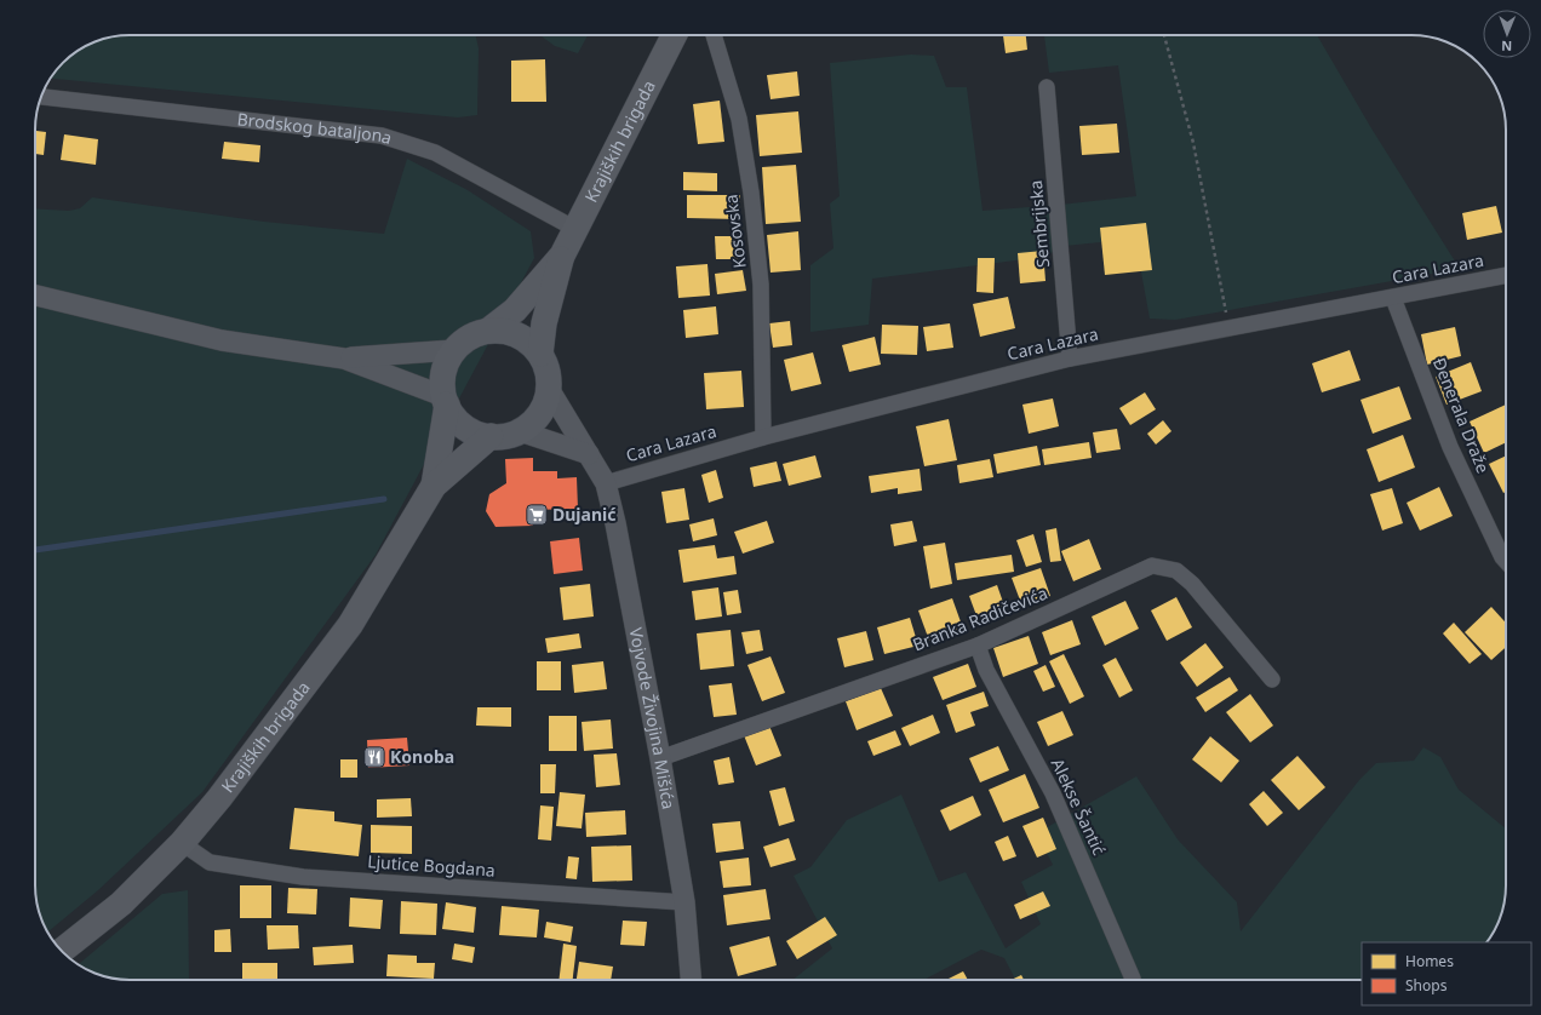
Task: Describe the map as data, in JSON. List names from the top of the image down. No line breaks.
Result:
{"streets":{"main road":["Krajiških brigada"],"street":["Brodskog bataljona","Sembrijska","Kosovska","Cara Lazara","Đenerala Draže","Branka Radičevića","Vojvode Živojina Mišića","Alekse Šantić","Ljutice Bogdana"]},"crossings":[["Brodskog bataljona","Krajiških brigada"],["Krajiških brigada","Vojvode Živojina Mišića"],["Krajiških brigada","Ljutice Bogdana"],["Sembrijska","Cara Lazara"],["Kosovska","Cara Lazara"],["Cara Lazara","Đenerala Draže"],["Cara Lazara","Vojvode Živojina Mišića"],["Branka Radičevića","Vojvode Živojina Mišića"],["Branka Radičevića","Alekse Šantić"],["Vojvode Živojina Mišića","Ljutice Bogdana"]],"places":{"supermarket":["Dujanić"],"restaurant":["Konoba"]},"legend":["Homes","Shops"],"north":"bottom"}
